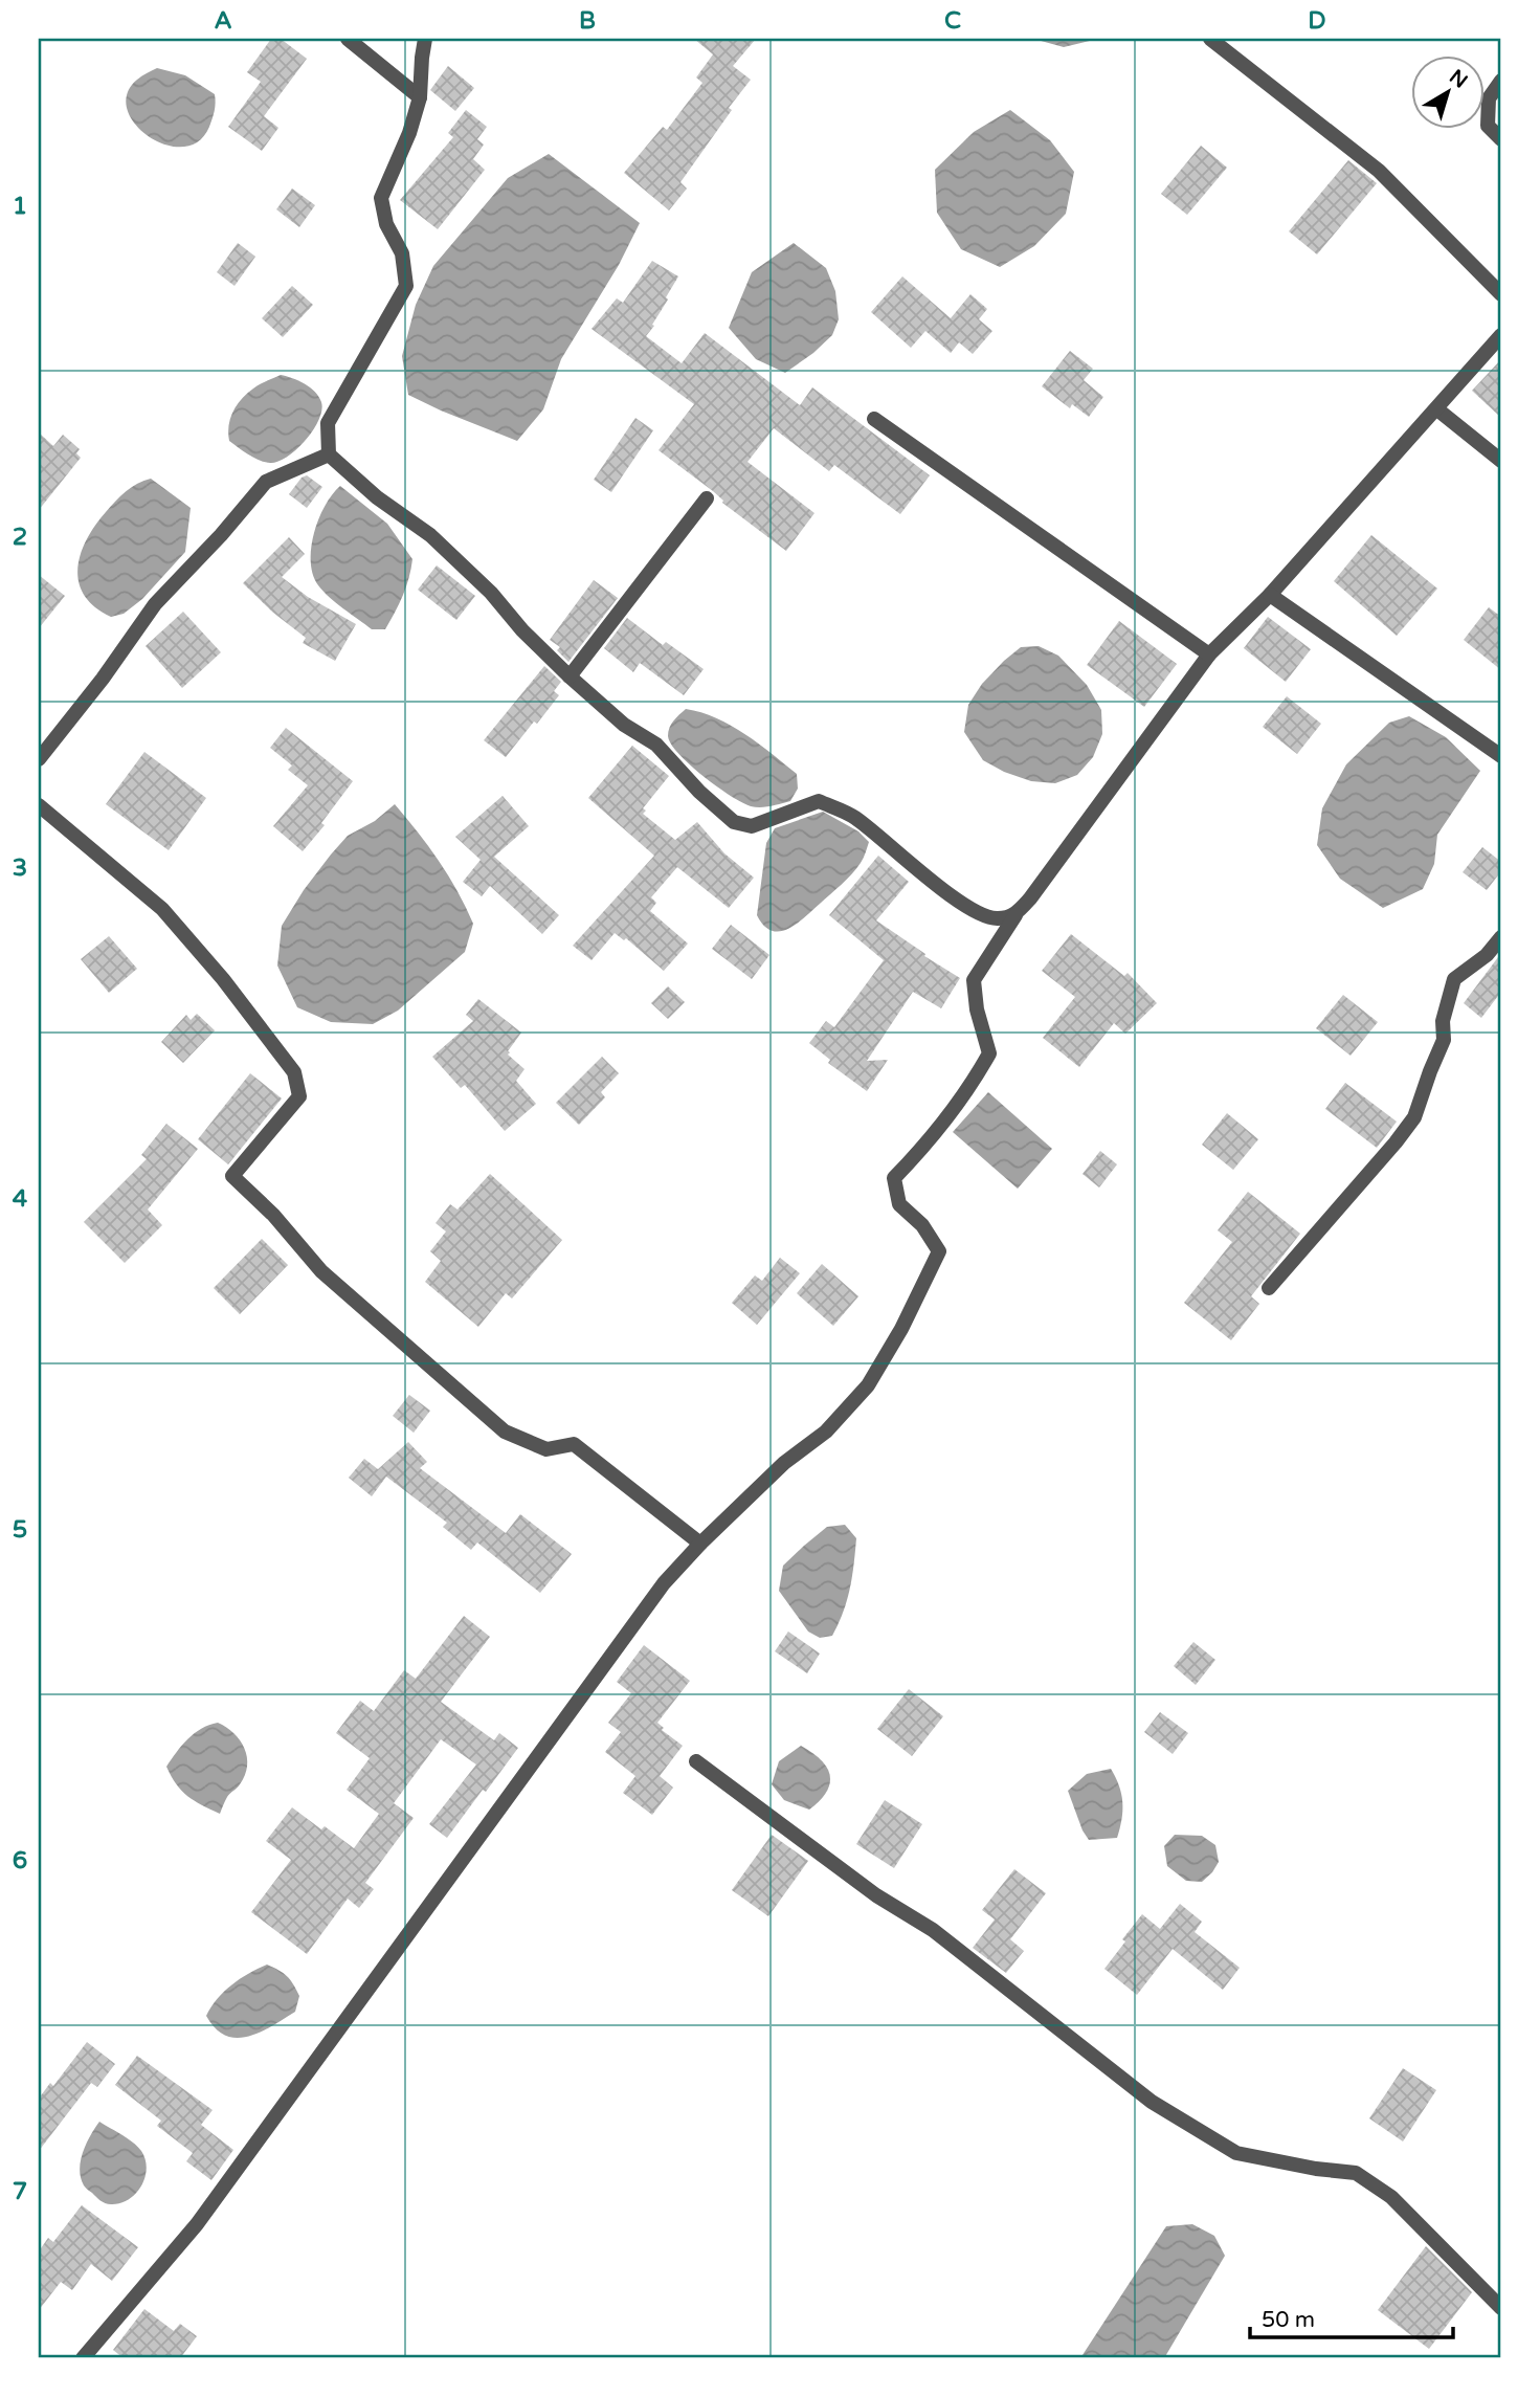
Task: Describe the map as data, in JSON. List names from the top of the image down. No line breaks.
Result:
{"scale_bar":"50 m","north":"top right","grid":{"columns":["A","B","C","D"],"rows":["1","2","3","4","5","6","7"]}}
